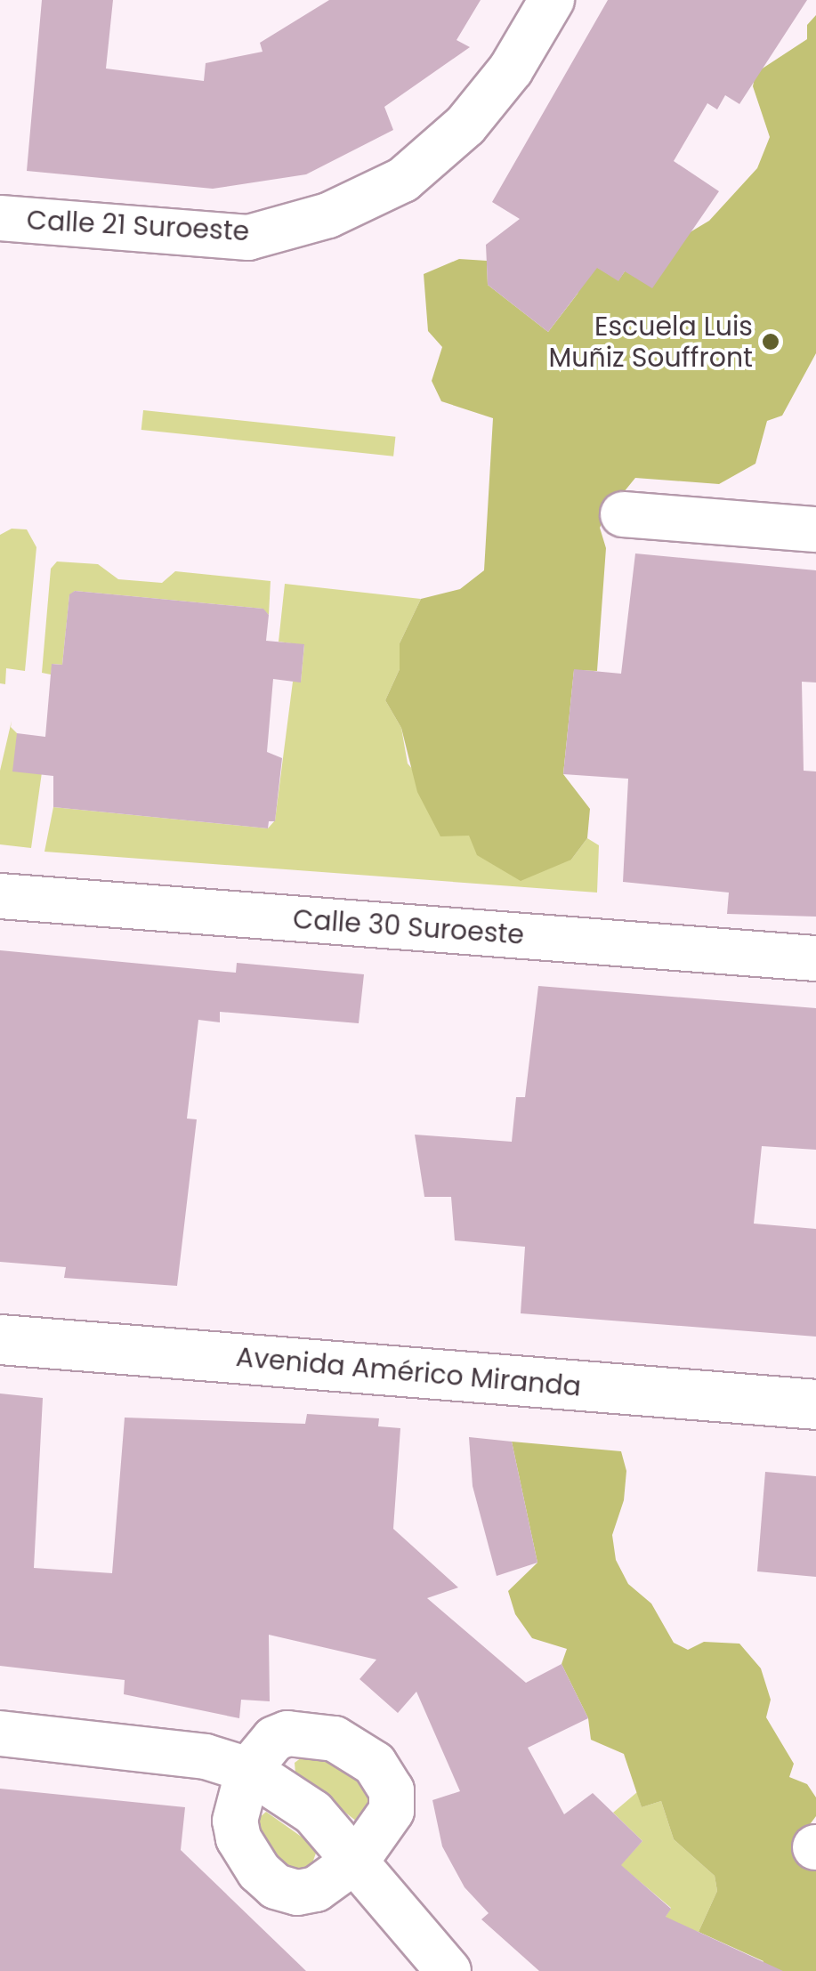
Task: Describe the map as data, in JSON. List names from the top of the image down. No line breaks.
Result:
{"streets":{"street":["Calle 21 Suroeste","Calle 30 Suroeste","Avenida Américo Miranda"]},"places":["Escuela Luis Muñiz Souffront"]}
